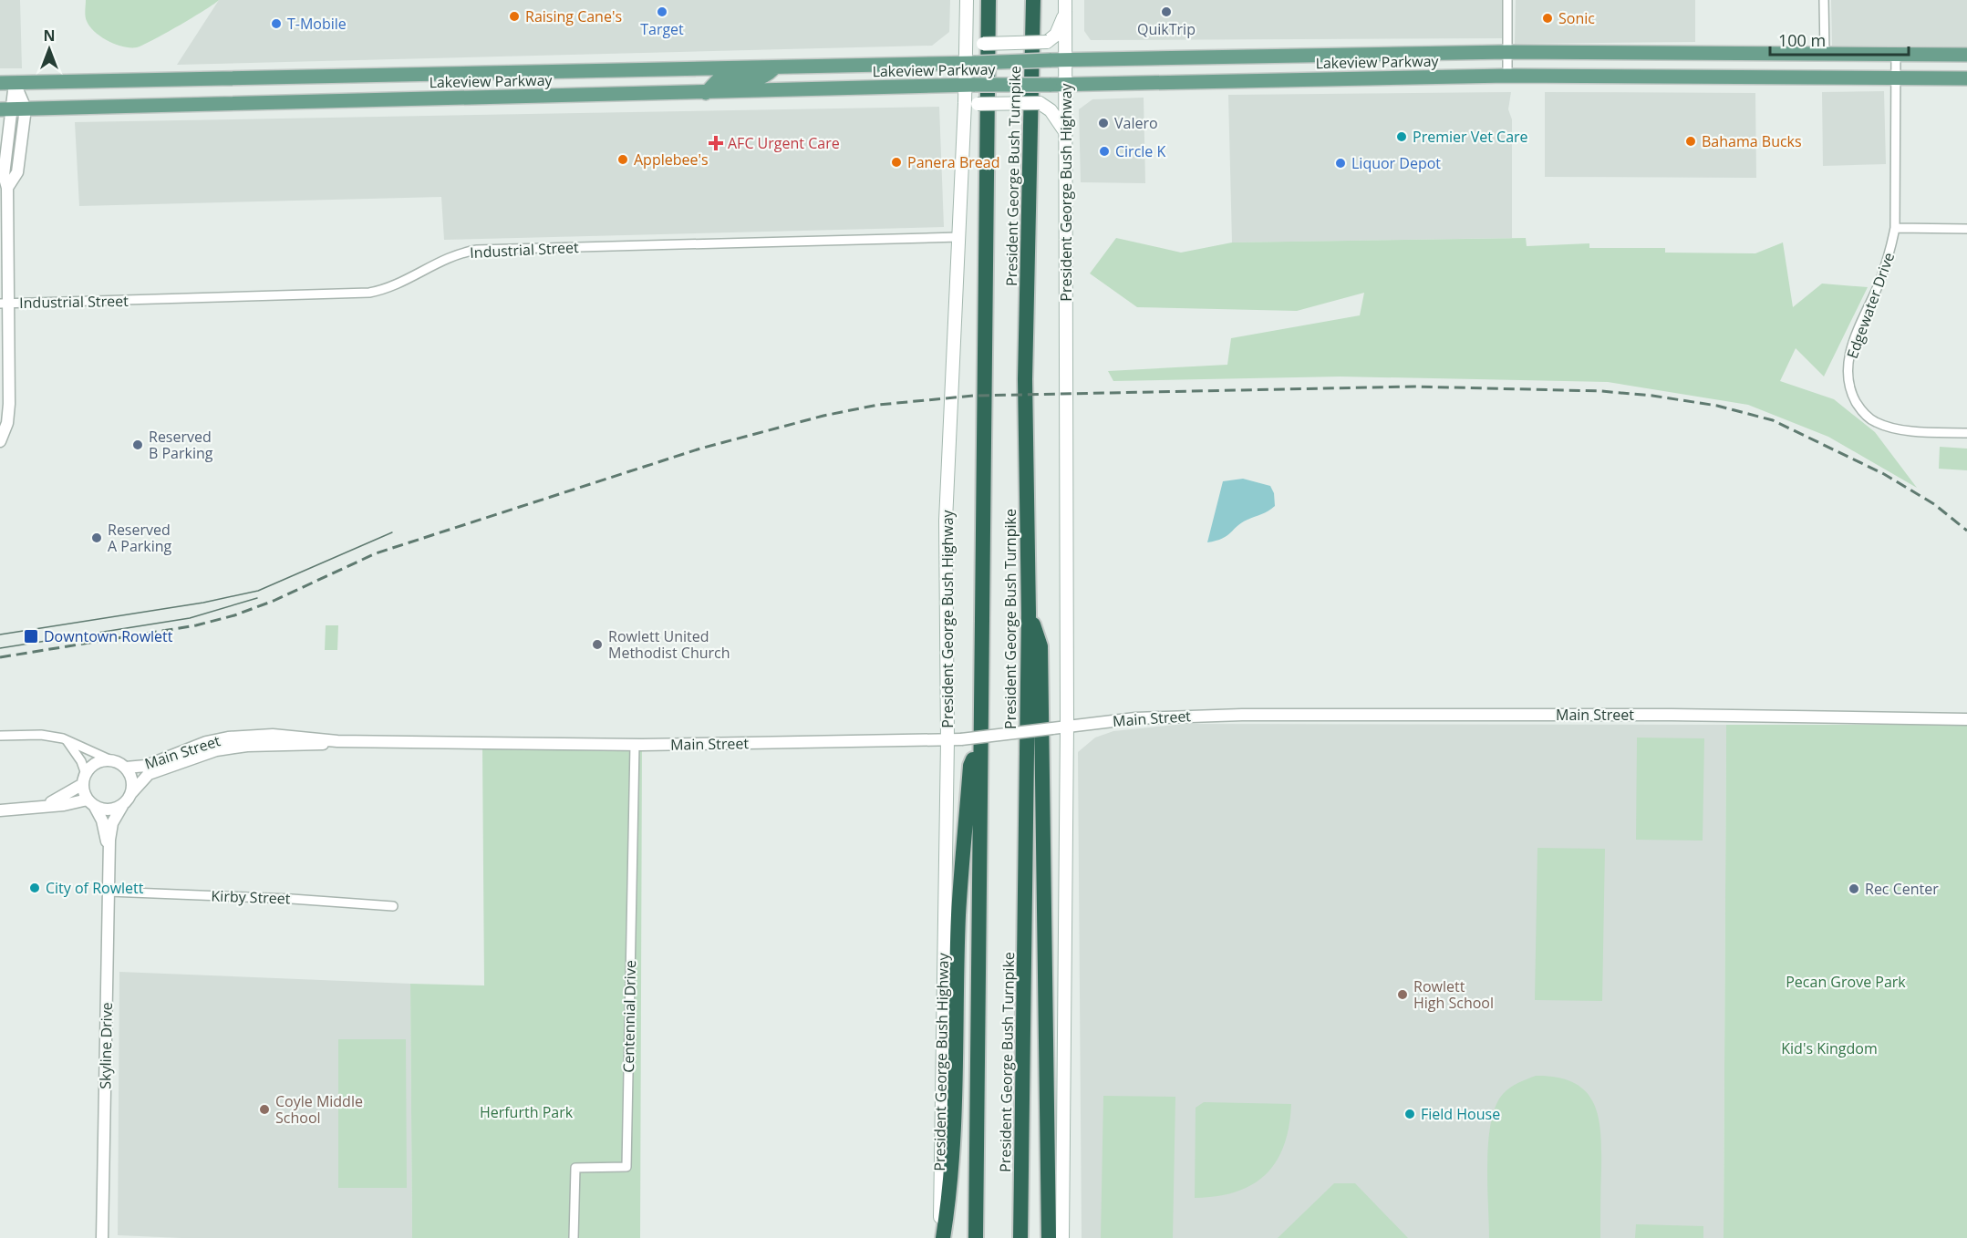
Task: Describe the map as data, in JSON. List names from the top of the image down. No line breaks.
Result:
{"streets":{"highway":["President George Bush Turnpike"],"main road":["Lakeview Parkway","President George Bush Highway"],"street":["Industrial Street","Edgewater Drive","Main Street","Kirby Street","Centennial Drive","Skyline Drive"]},"crossings":[["Lakeview Parkway","President George Bush Highway"],["Lakeview Parkway","Edgewater Drive"],["President George Bush Highway","Industrial Street"],["President George Bush Highway","Main Street"],["Main Street","Centennial Drive"],["Main Street","Skyline Drive"],["Kirby Street","Skyline Drive"]],"parks":["Pecan Grove Park","Kid's Kingdom","Herfurth Park"],"places":{"other":["Target","QuikTrip","Raising Cane's","Sonic","T-Mobile","Valero","Premier Vet Care","Bahama Bucks","Circle K","Applebee's","Panera Bread","Liquor Depot","Reserved B Parking","Reserved A Parking","Rowlett United Methodist Church","City of Rowlett","Rec Center","Rowlett High School","Coyle Middle School","Field House"],"health":["AFC Urgent Care"],"transit":["Downtown Rowlett"]},"scale_bar":"100 m","north":"top"}
